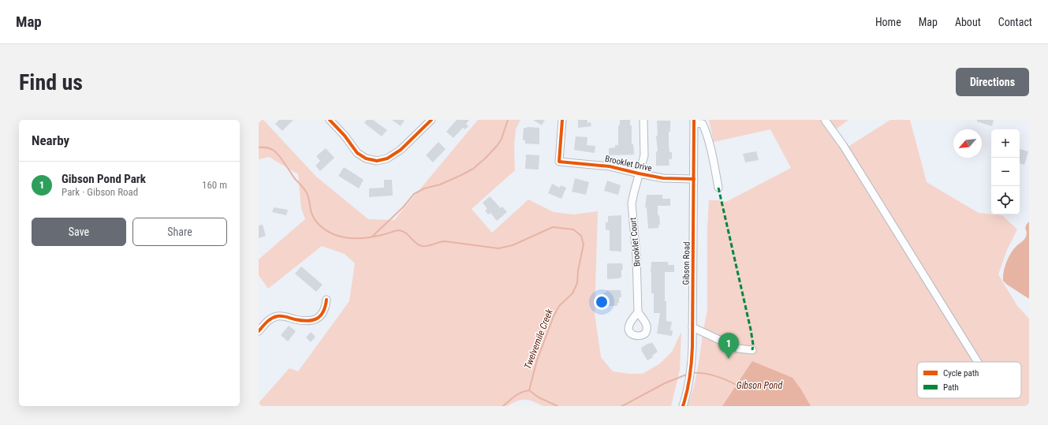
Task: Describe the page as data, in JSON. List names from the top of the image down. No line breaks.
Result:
{"streets":{"street":["Brooklet Drive","Brooklet Court","Gibson Road"]},"crossings":[["Brooklet Drive","Brooklet Court"],["Brooklet Drive","Gibson Road"]],"water":["Twelvemile Creek","Gibson Pond"],"legend":["Cycle path","Path"],"north":"bottom left","page":{"header":"Map","nav":["Home","Map","About","Contact"],"buttons":["Directions",["Save","Share"]],"title":"Find us","heading":"Nearby","map_buttons":["+","−"],"list":[{"mark":"1","name":"Gibson Pond Park","note":"Park · Gibson Road","value":"160 m"}],"pins":"1"}}
